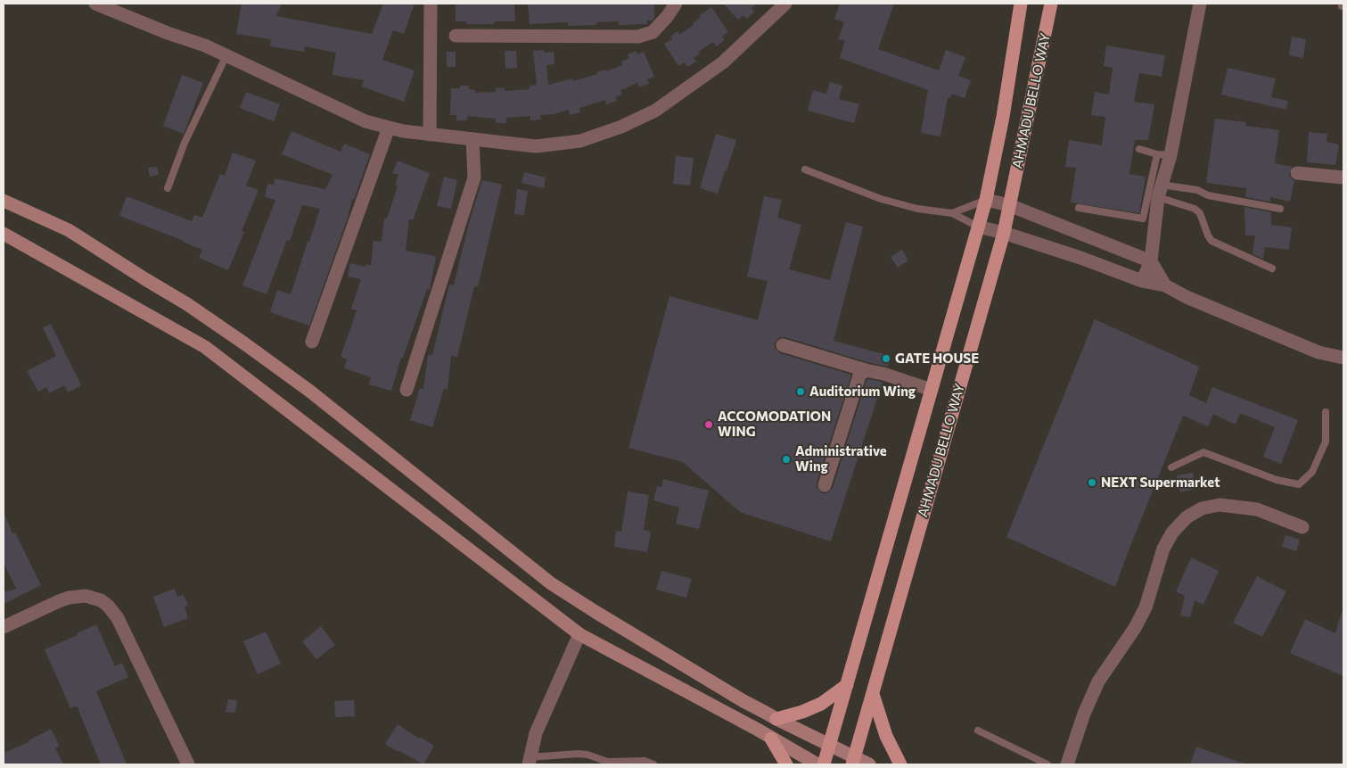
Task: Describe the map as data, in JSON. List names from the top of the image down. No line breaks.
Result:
{"streets":{"main road":["AHMADU BELLO WAY"]},"places":["GATE HOUSE","Auditorium Wing","ACCOMODATION WING","Administrative Wing","NEXT Supermarket"]}
